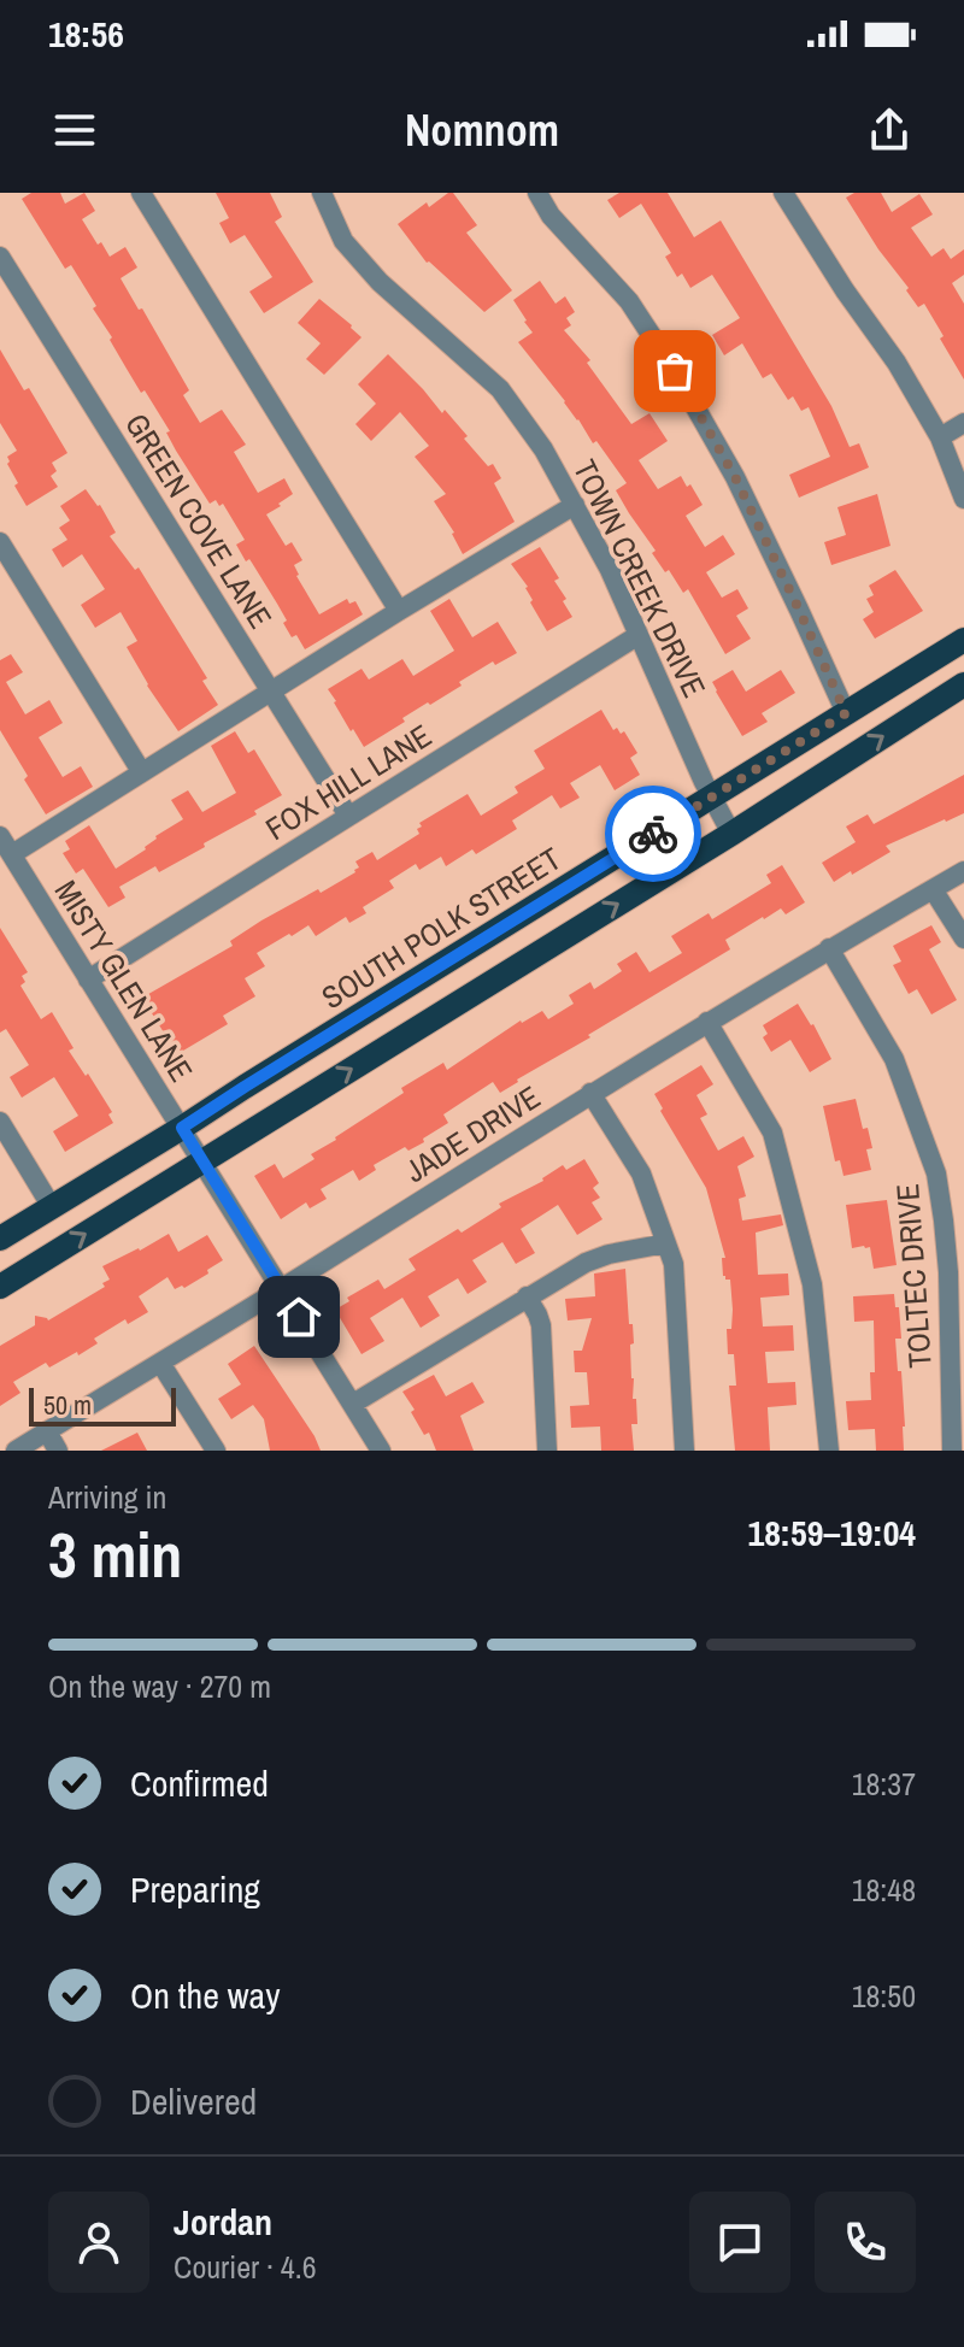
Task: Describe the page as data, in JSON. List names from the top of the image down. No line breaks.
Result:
{"streets":{"main road":["SOUTH POLK STREET"],"street":["GREEN COVE LANE","TOWN CREEK DRIVE","FOX HILL LANE","MISTY GLEN LANE","JADE DRIVE","TOLTEC DRIVE"]},"crossings":[["GREEN COVE LANE","FOX HILL LANE"],["TOWN CREEK DRIVE","FOX HILL LANE"],["TOWN CREEK DRIVE","SOUTH POLK STREET"],["FOX HILL LANE","MISTY GLEN LANE"],["SOUTH POLK STREET","MISTY GLEN LANE"],["MISTY GLEN LANE","JADE DRIVE"],["JADE DRIVE","TOLTEC DRIVE"]],"scale_bar":"50 m","page":{"status":"18:56","header":"Nomnom","scale":"50 m","heading":["3 min","Arriving in","18:59–19:04"],"panel":["Jordan","Courier · 4.6"],"bar":"On the way · 270 m","list":[["Confirmed","18:37"],["Preparing","18:48"],["On the way","18:50"],"Delivered"]}}
